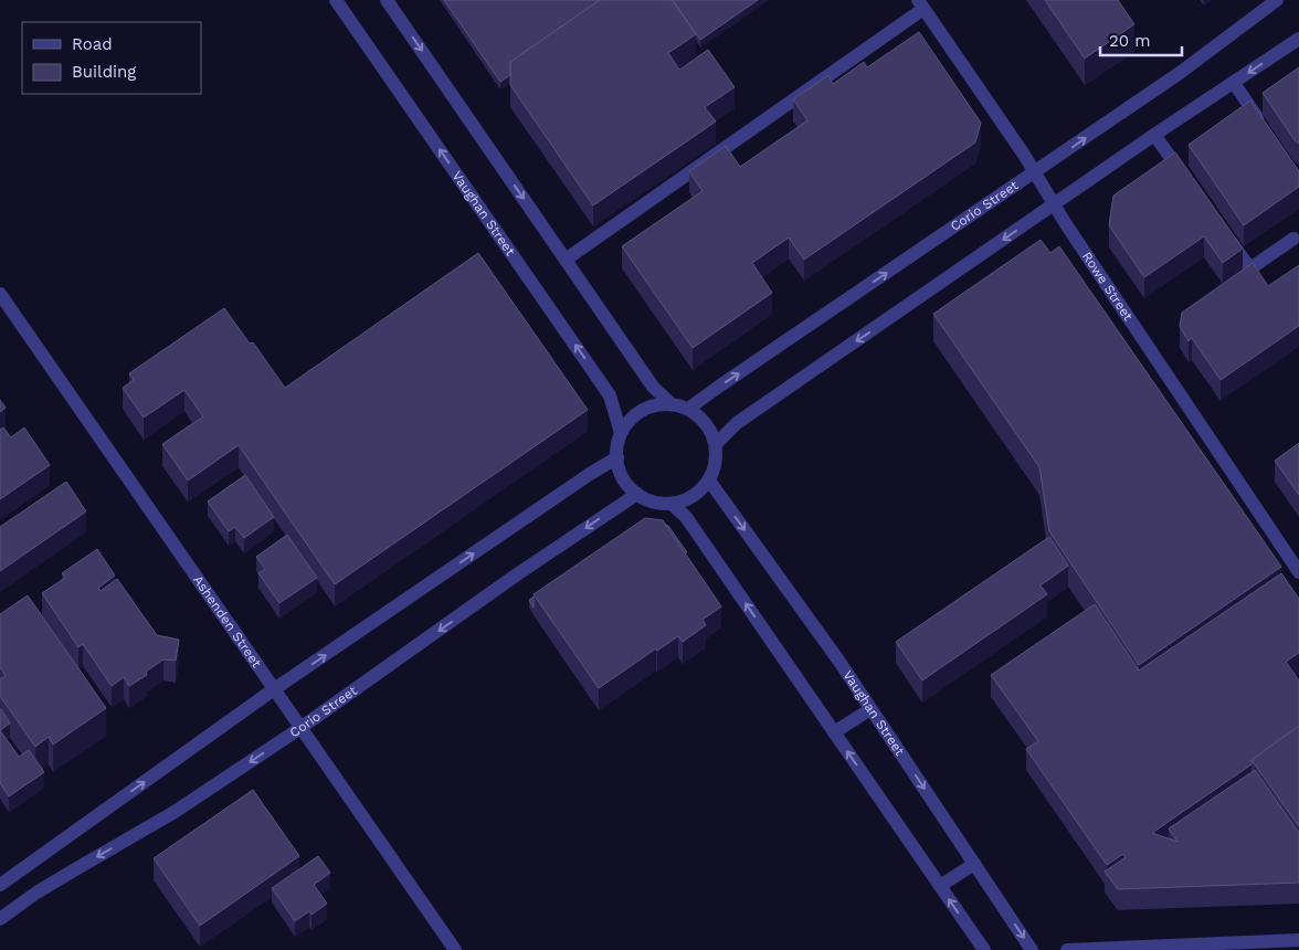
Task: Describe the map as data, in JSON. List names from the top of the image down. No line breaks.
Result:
{"streets":{"street":["Corio Street","Vaughan Street","Rowe Street","Ashenden Street"]},"crossings":[["Corio Street","Vaughan Street"],["Corio Street","Rowe Street"],["Corio Street","Ashenden Street"]],"legend":["Road","Building"],"scale_bar":"20 m"}
